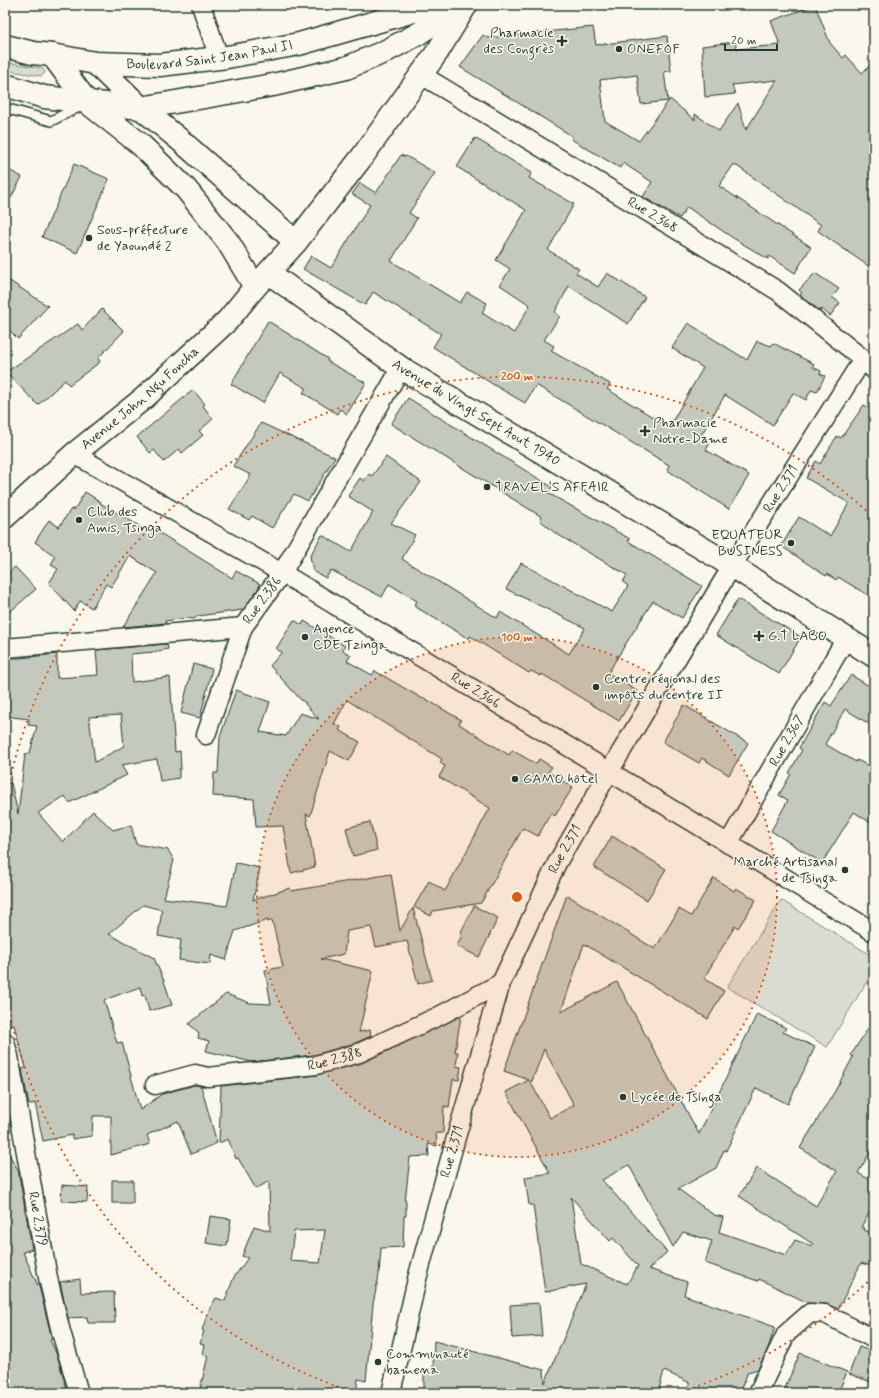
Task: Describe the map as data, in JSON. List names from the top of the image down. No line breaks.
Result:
{"streets":{"main road":["Boulevard Saint Jean Paul II","Avenue John Ngu Foncha","Avenue du Vingt Sept Aout 1940"],"street":["Rue 2.368","Rue 2.371","Rue 2.386","Rue 2.366","Rue 2.367","Rue 2.388","Rue 2.379"]},"crossings":[["Rue 2.368","Avenue John Ngu Foncha"],["Rue 2.368","Rue 2.371"],["Avenue John Ngu Foncha","Avenue du Vingt Sept Aout 1940"],["Avenue John Ngu Foncha","Rue 2.366"],["Avenue du Vingt Sept Aout 1940","Rue 2.371"],["Avenue du Vingt Sept Aout 1940","Rue 2.386"],["Avenue du Vingt Sept Aout 1940","Rue 2.367"],["Rue 2.371","Rue 2.366"],["Rue 2.371","Rue 2.388"],["Rue 2.386","Rue 2.366"],["Rue 2.366","Rue 2.367"]],"places":{"health":["Pharmacie des Congrès","Pharmacie Notre-Dame","G.T LABO"],"other":["ONEFOF","Sous-préfecture de Yaoundé 2","TRAVEL'S AFFAIR","Club des Amis, Tsinga","EQUATEUR BUSINESS","Agence CDE Tzinga","Centre régional des impôts du centre II","GAMO hôtel","Marché Artisanal de Tsinga","Lycée de Tsinga","Communauté bamena"]},"scale_bar":"20 m","rings":["200 m","100 m"]}
